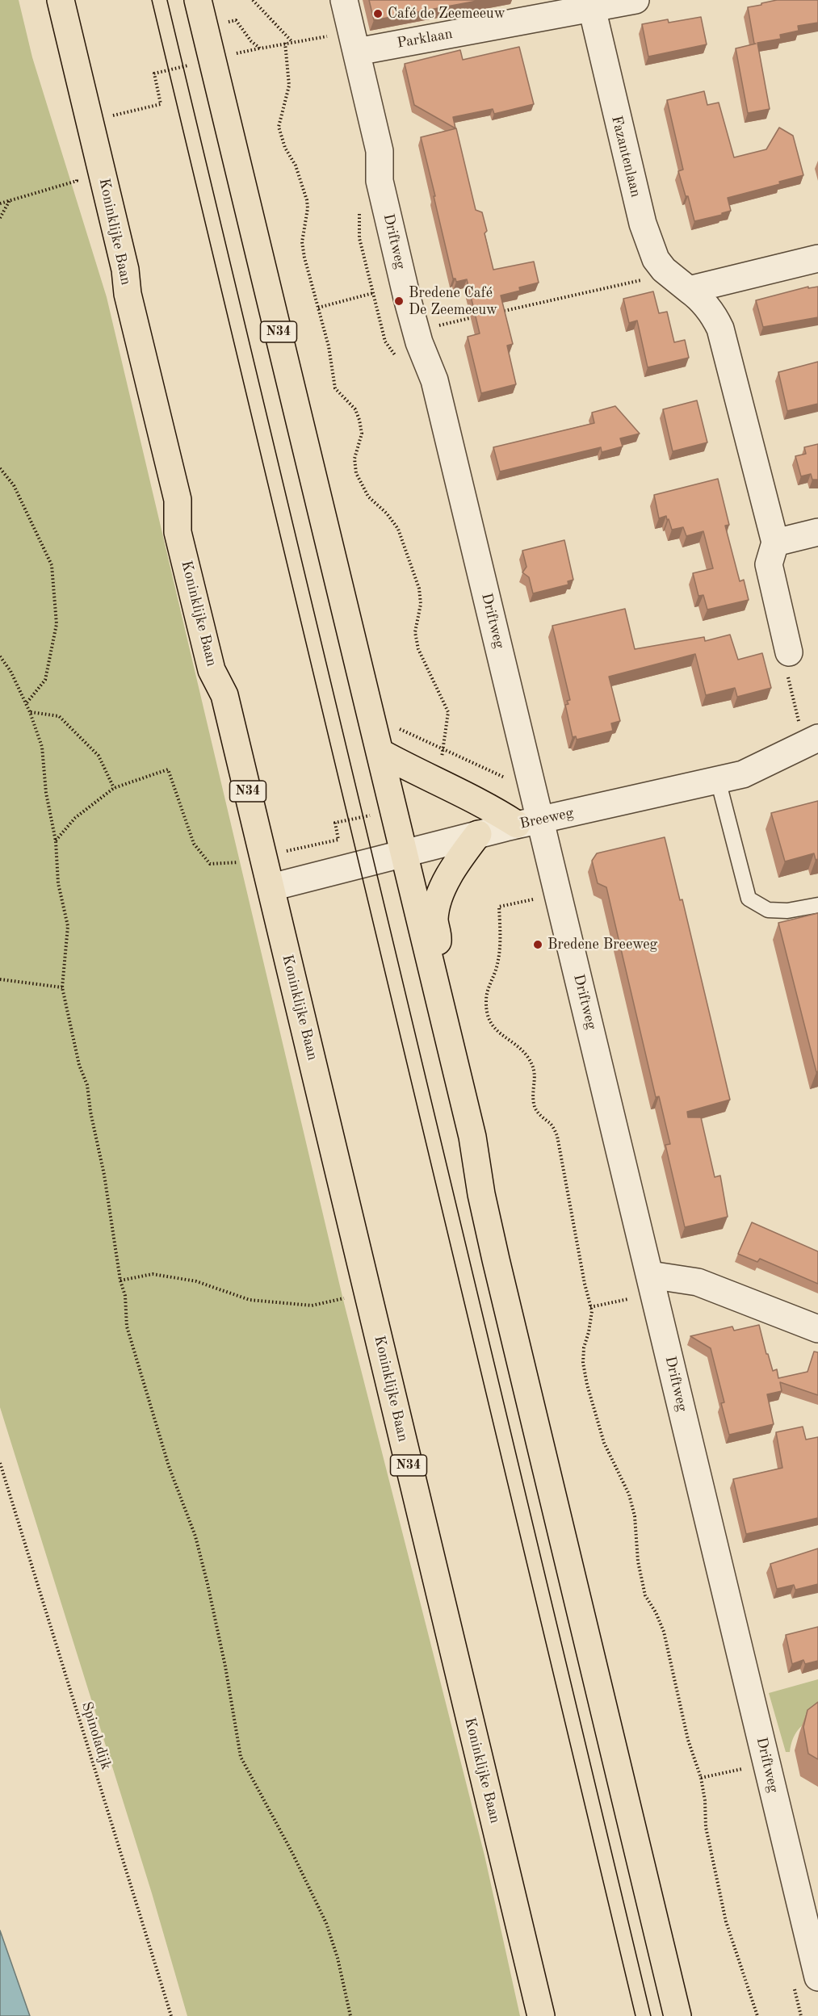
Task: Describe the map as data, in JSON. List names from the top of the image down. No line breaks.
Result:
{"streets":{"main road":["Koninklijke Baan","N34"],"street":["Parklaan","Fazantenlaan","Driftweg","Breeweg"],"path":["Spinoladijk"]},"crossings":[["Parklaan","Fazantenlaan"],["Parklaan","Driftweg"],["Koninklijke Baan","Breeweg"],["Driftweg","Breeweg"],["N34","Breeweg"]],"places":["Café de Zeemeeuw","Bredene Café De Zeemeeuw","Bredene Breeweg"]}
